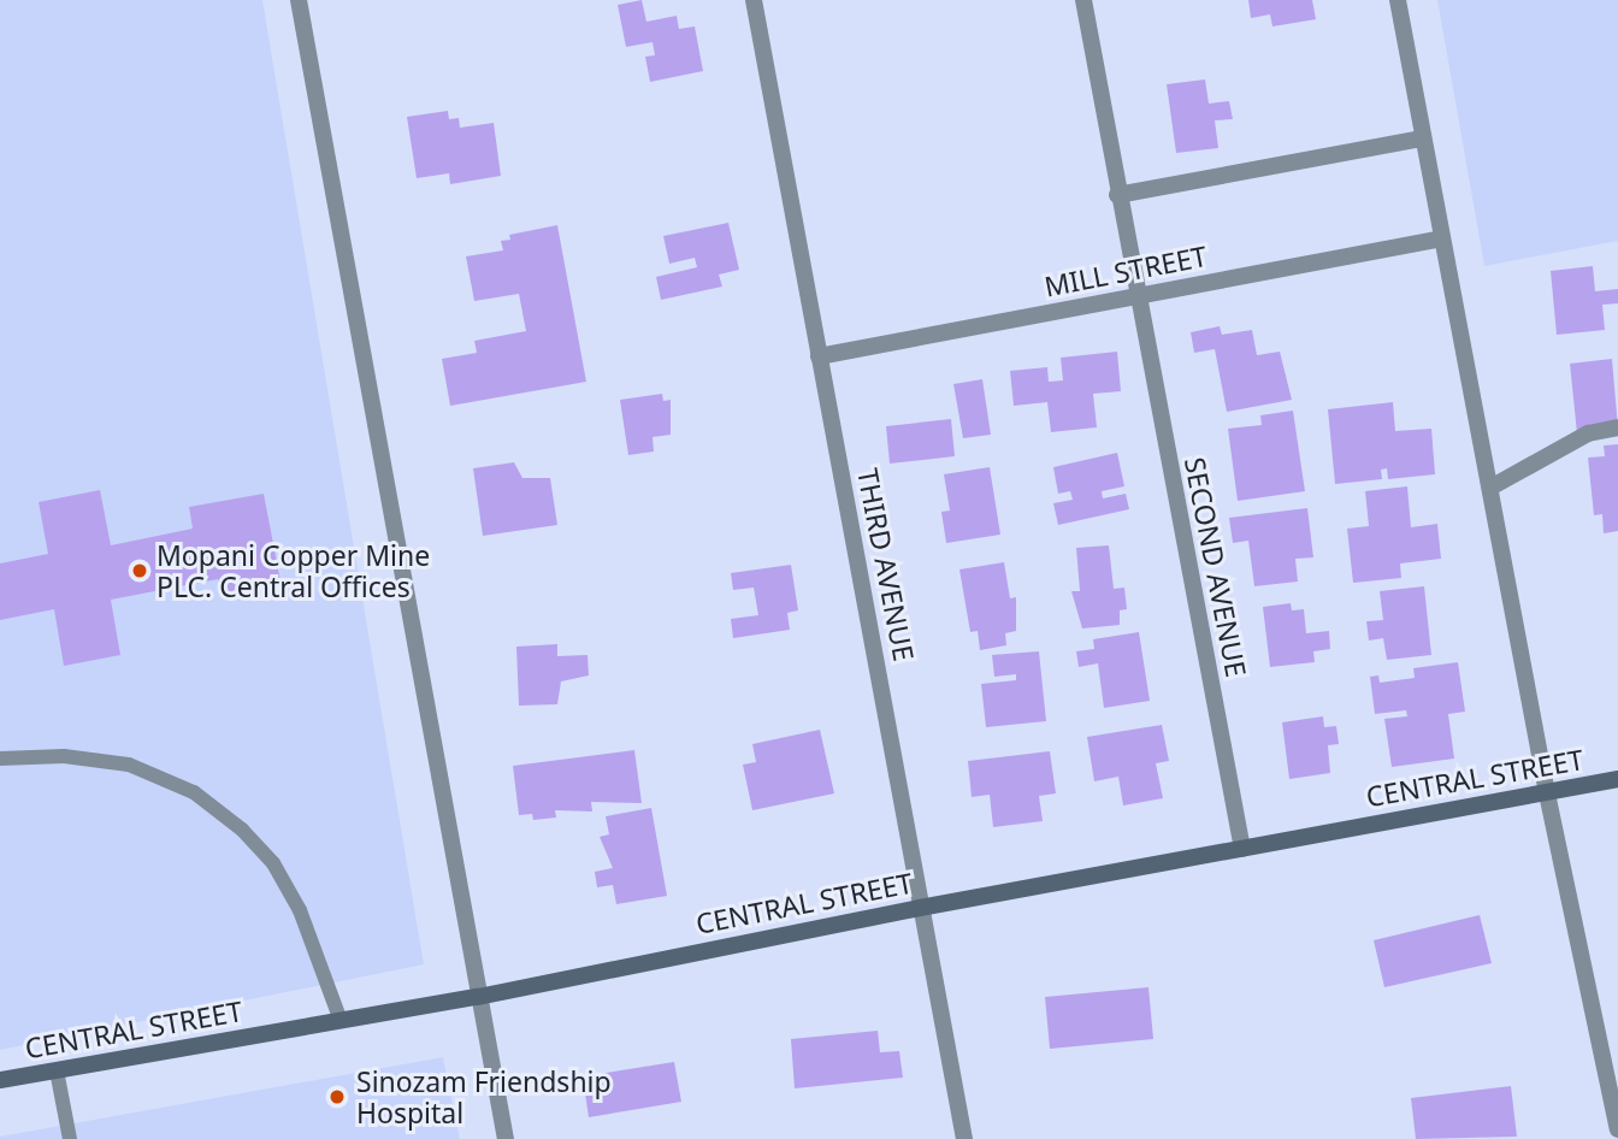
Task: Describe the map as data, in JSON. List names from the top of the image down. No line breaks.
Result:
{"streets":{"main road":["CENTRAL STREET"],"street":["MILL STREET","THIRD AVENUE","SECOND AVENUE"]},"crossings":[["MILL STREET","THIRD AVENUE"],["MILL STREET","SECOND AVENUE"],["THIRD AVENUE","CENTRAL STREET"],["SECOND AVENUE","CENTRAL STREET"]],"places":["Mopani Copper Mine PLC. Central Offices","Sinozam Friendship Hospital"]}
